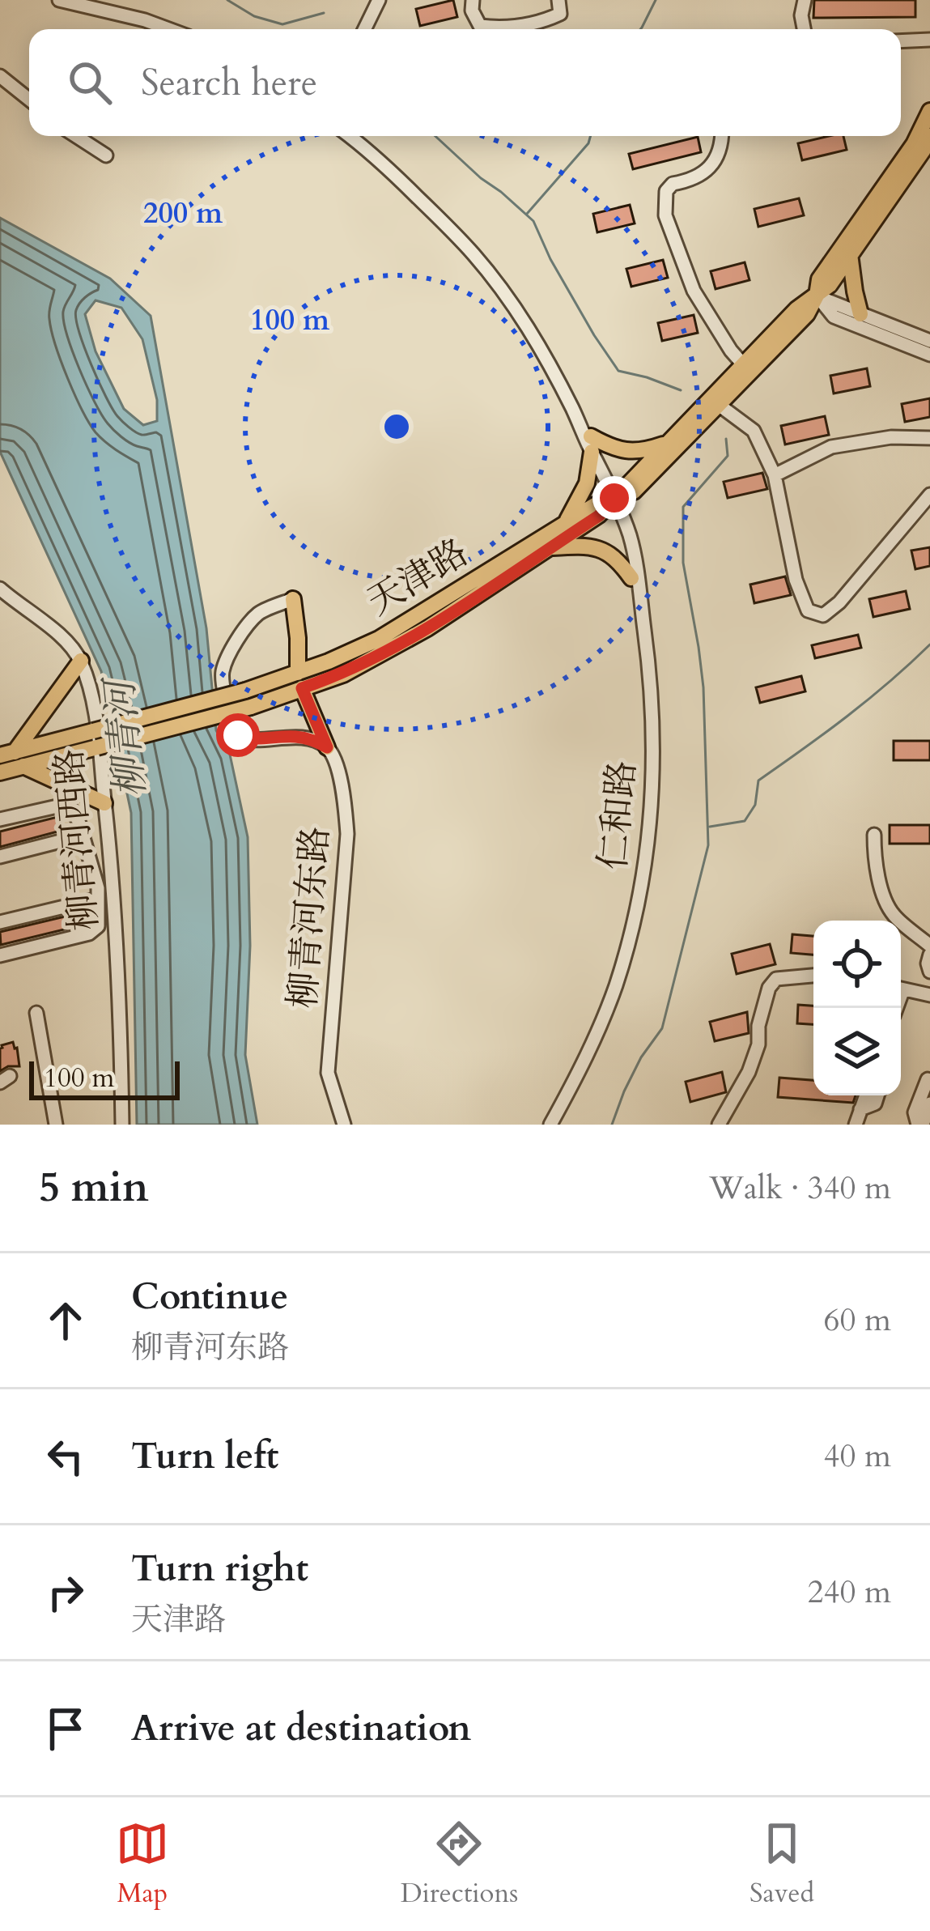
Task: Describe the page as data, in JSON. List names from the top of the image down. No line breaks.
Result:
{"streets":{"main road":["天津路"],"street":["仁和路","柳青河西路","柳青河东路"]},"crossings":[["天津路","仁和路"]],"water":["柳青河"],"scale_bar":"100 m","page":{"search":"Search here","scale":"100 m","heading":["5 min","Walk · 340 m"],"list":[["Continue","柳青河东路","60 m"],["Turn left","40 m"],["Turn right","天津路","240 m"],"Arrive at destination"],"nav":["Map","Directions","Saved"]},"rings":["200 m","100 m"]}
